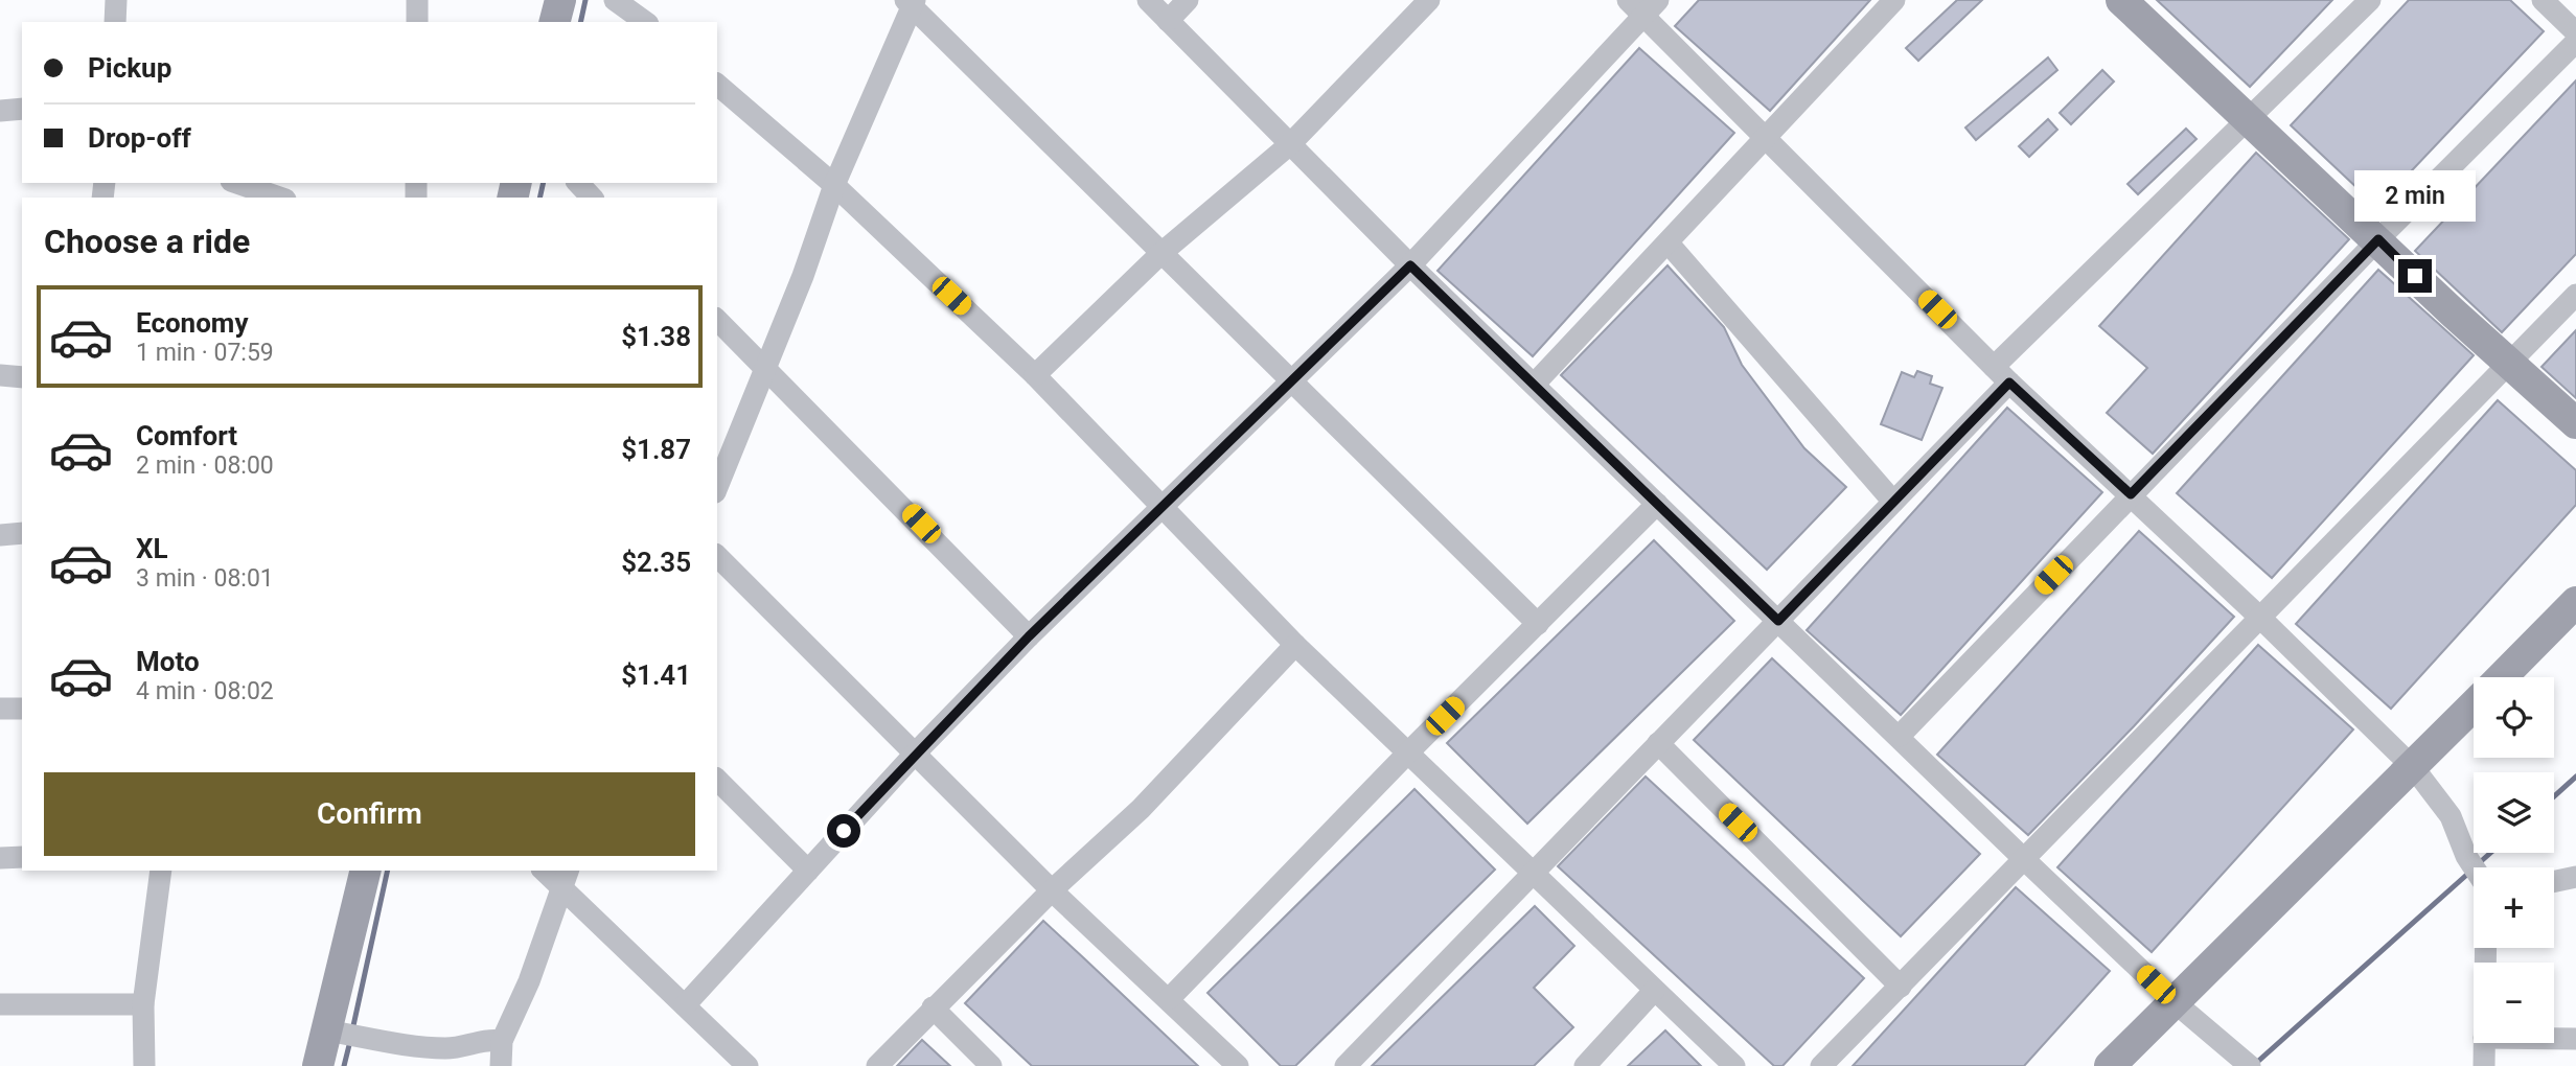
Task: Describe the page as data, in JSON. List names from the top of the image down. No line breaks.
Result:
{"page":{"banner":["Pickup","Drop-off"],"bubble":"2 min","heading":"Choose a ride","list":[{"name":"Economy","note":"1 min · 07:59","value":"$1.38"},{"name":"Comfort","note":"2 min · 08:00","value":"$1.87"},{"name":"XL","note":"3 min · 08:01","value":"$2.35"},{"name":"Moto","note":"4 min · 08:02","value":"$1.41"}],"map_buttons":["+","−"],"buttons":"Confirm"}}
